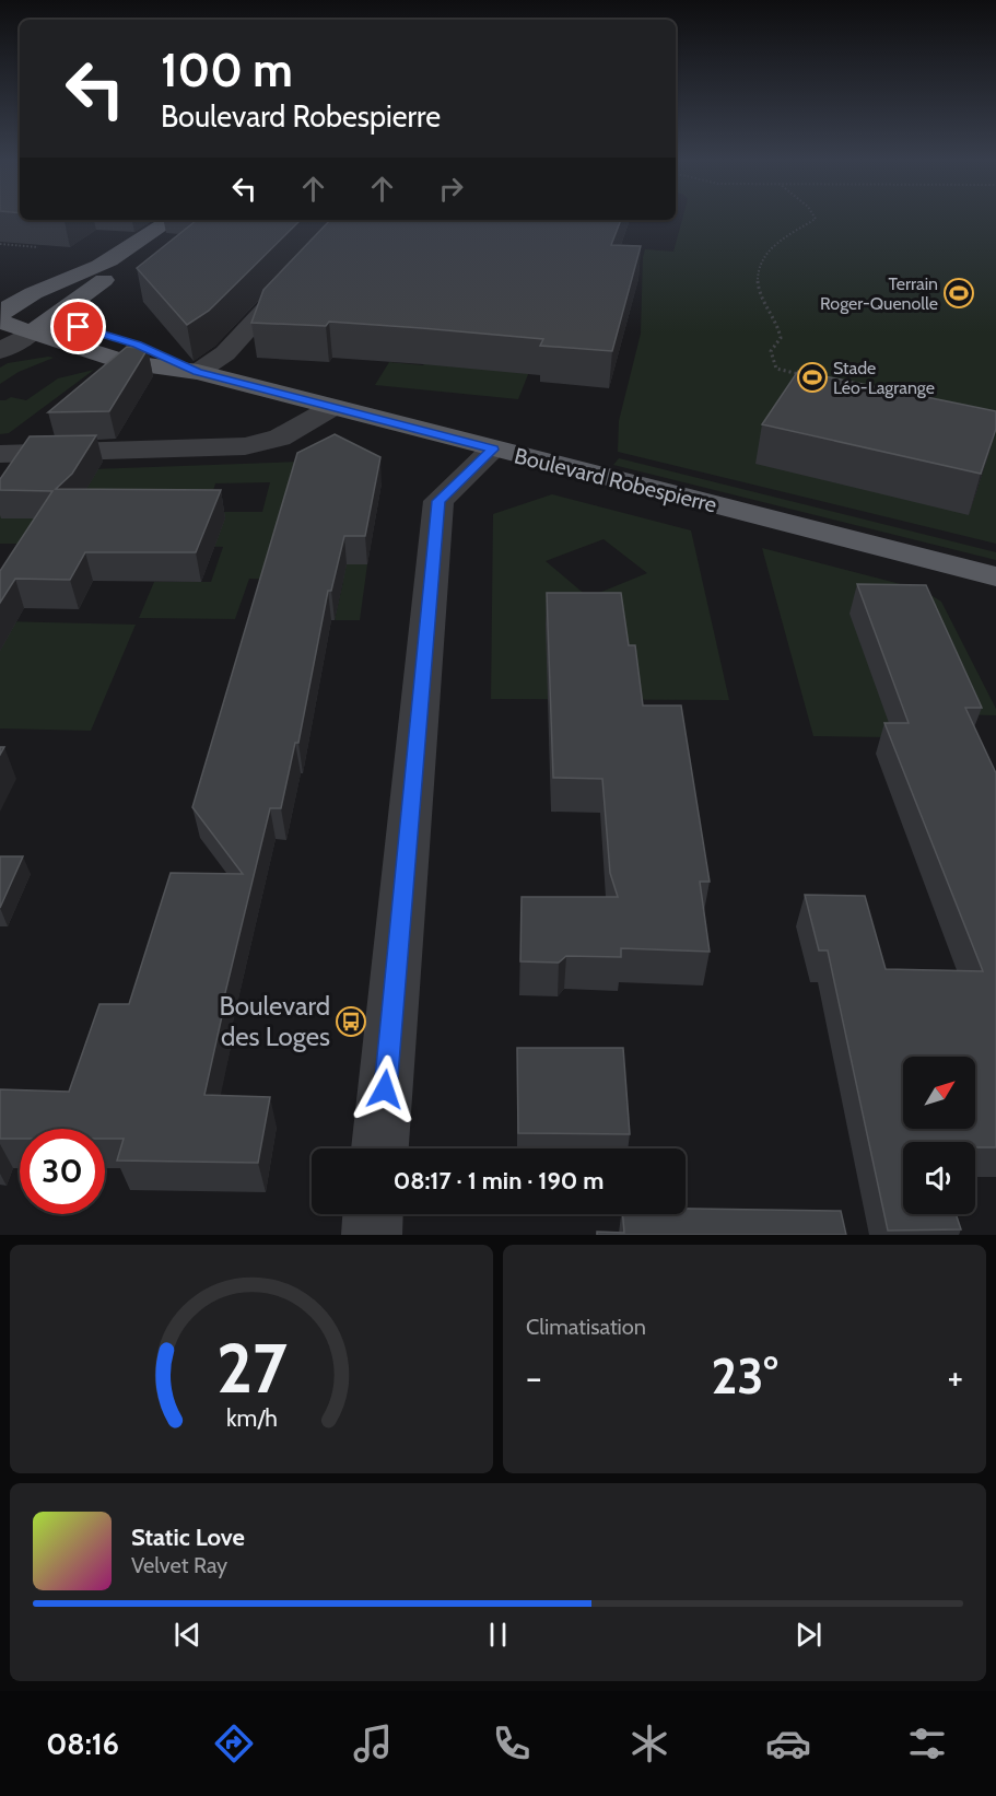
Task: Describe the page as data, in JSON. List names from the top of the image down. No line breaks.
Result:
{"streets":{"main road":["Boulevard Robespierre"]},"places":{"sports":["Terrain Roger-Quenolle","Stade Léo-Lagrange"],"bus stop":["Boulevard des Loges"]},"north":"top right","page":{"turn":["100 m","Boulevard Robespierre"],"limit":"30","trip":"08:17 · 1 min · 190 m","tile":"Climatisation","heat":["−","23°","+"],"song":["Static Love","Velvet Ray"],"tabs":"08:16","gauge":["27","km/h"]}}
